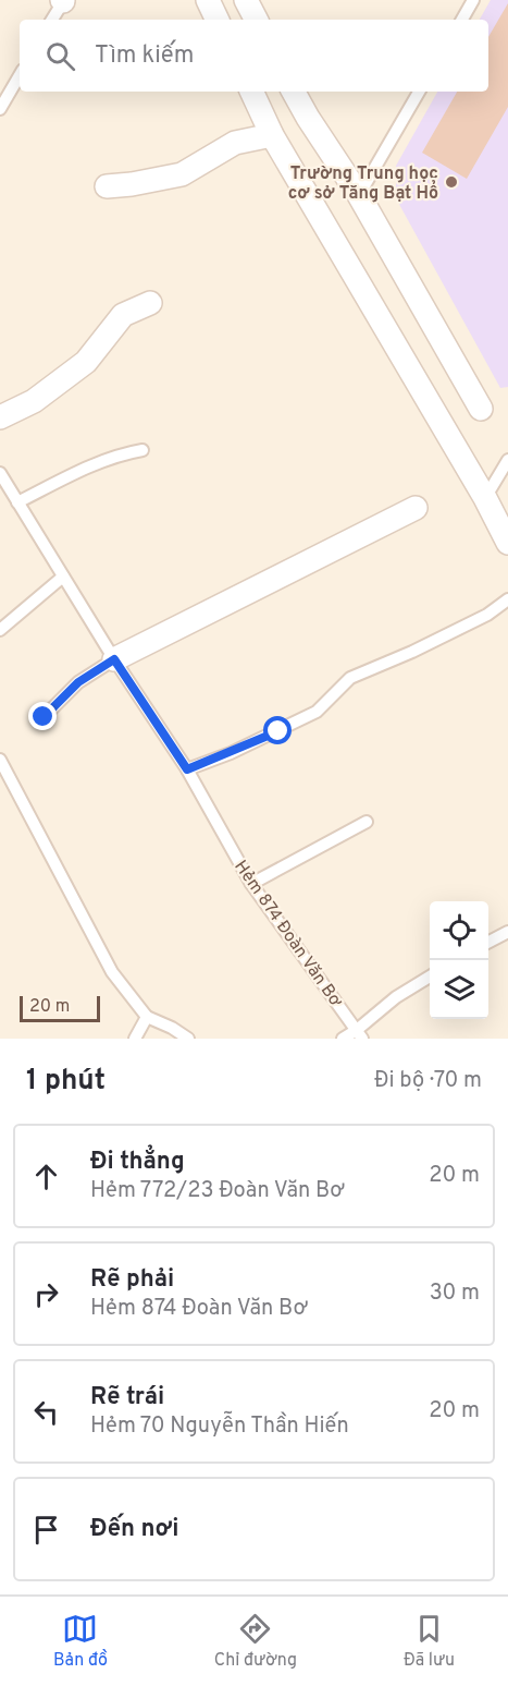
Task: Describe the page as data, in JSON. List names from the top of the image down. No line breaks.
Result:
{"streets":{"lane":["Hẻm 874 Đoàn Văn Bơ"]},"places":["Trường Trung học cơ sở Tăng Bạt Hổ"],"scale_bar":"20 m","page":{"search":"Tìm kiếm","scale":"20 m","heading":["1 phút","Đi bộ · 70 m"],"list":[["Đi thẳng","Hẻm 772/23 Đoàn Văn Bơ","20 m"],["Rẽ phải","Hẻm 874 Đoàn Văn Bơ","30 m"],["Rẽ trái","Hẻm 70 Nguyễn Thần Hiến","20 m"],"Đến nơi"],"nav":["Bản đồ","Chỉ đường","Đã lưu"]}}
